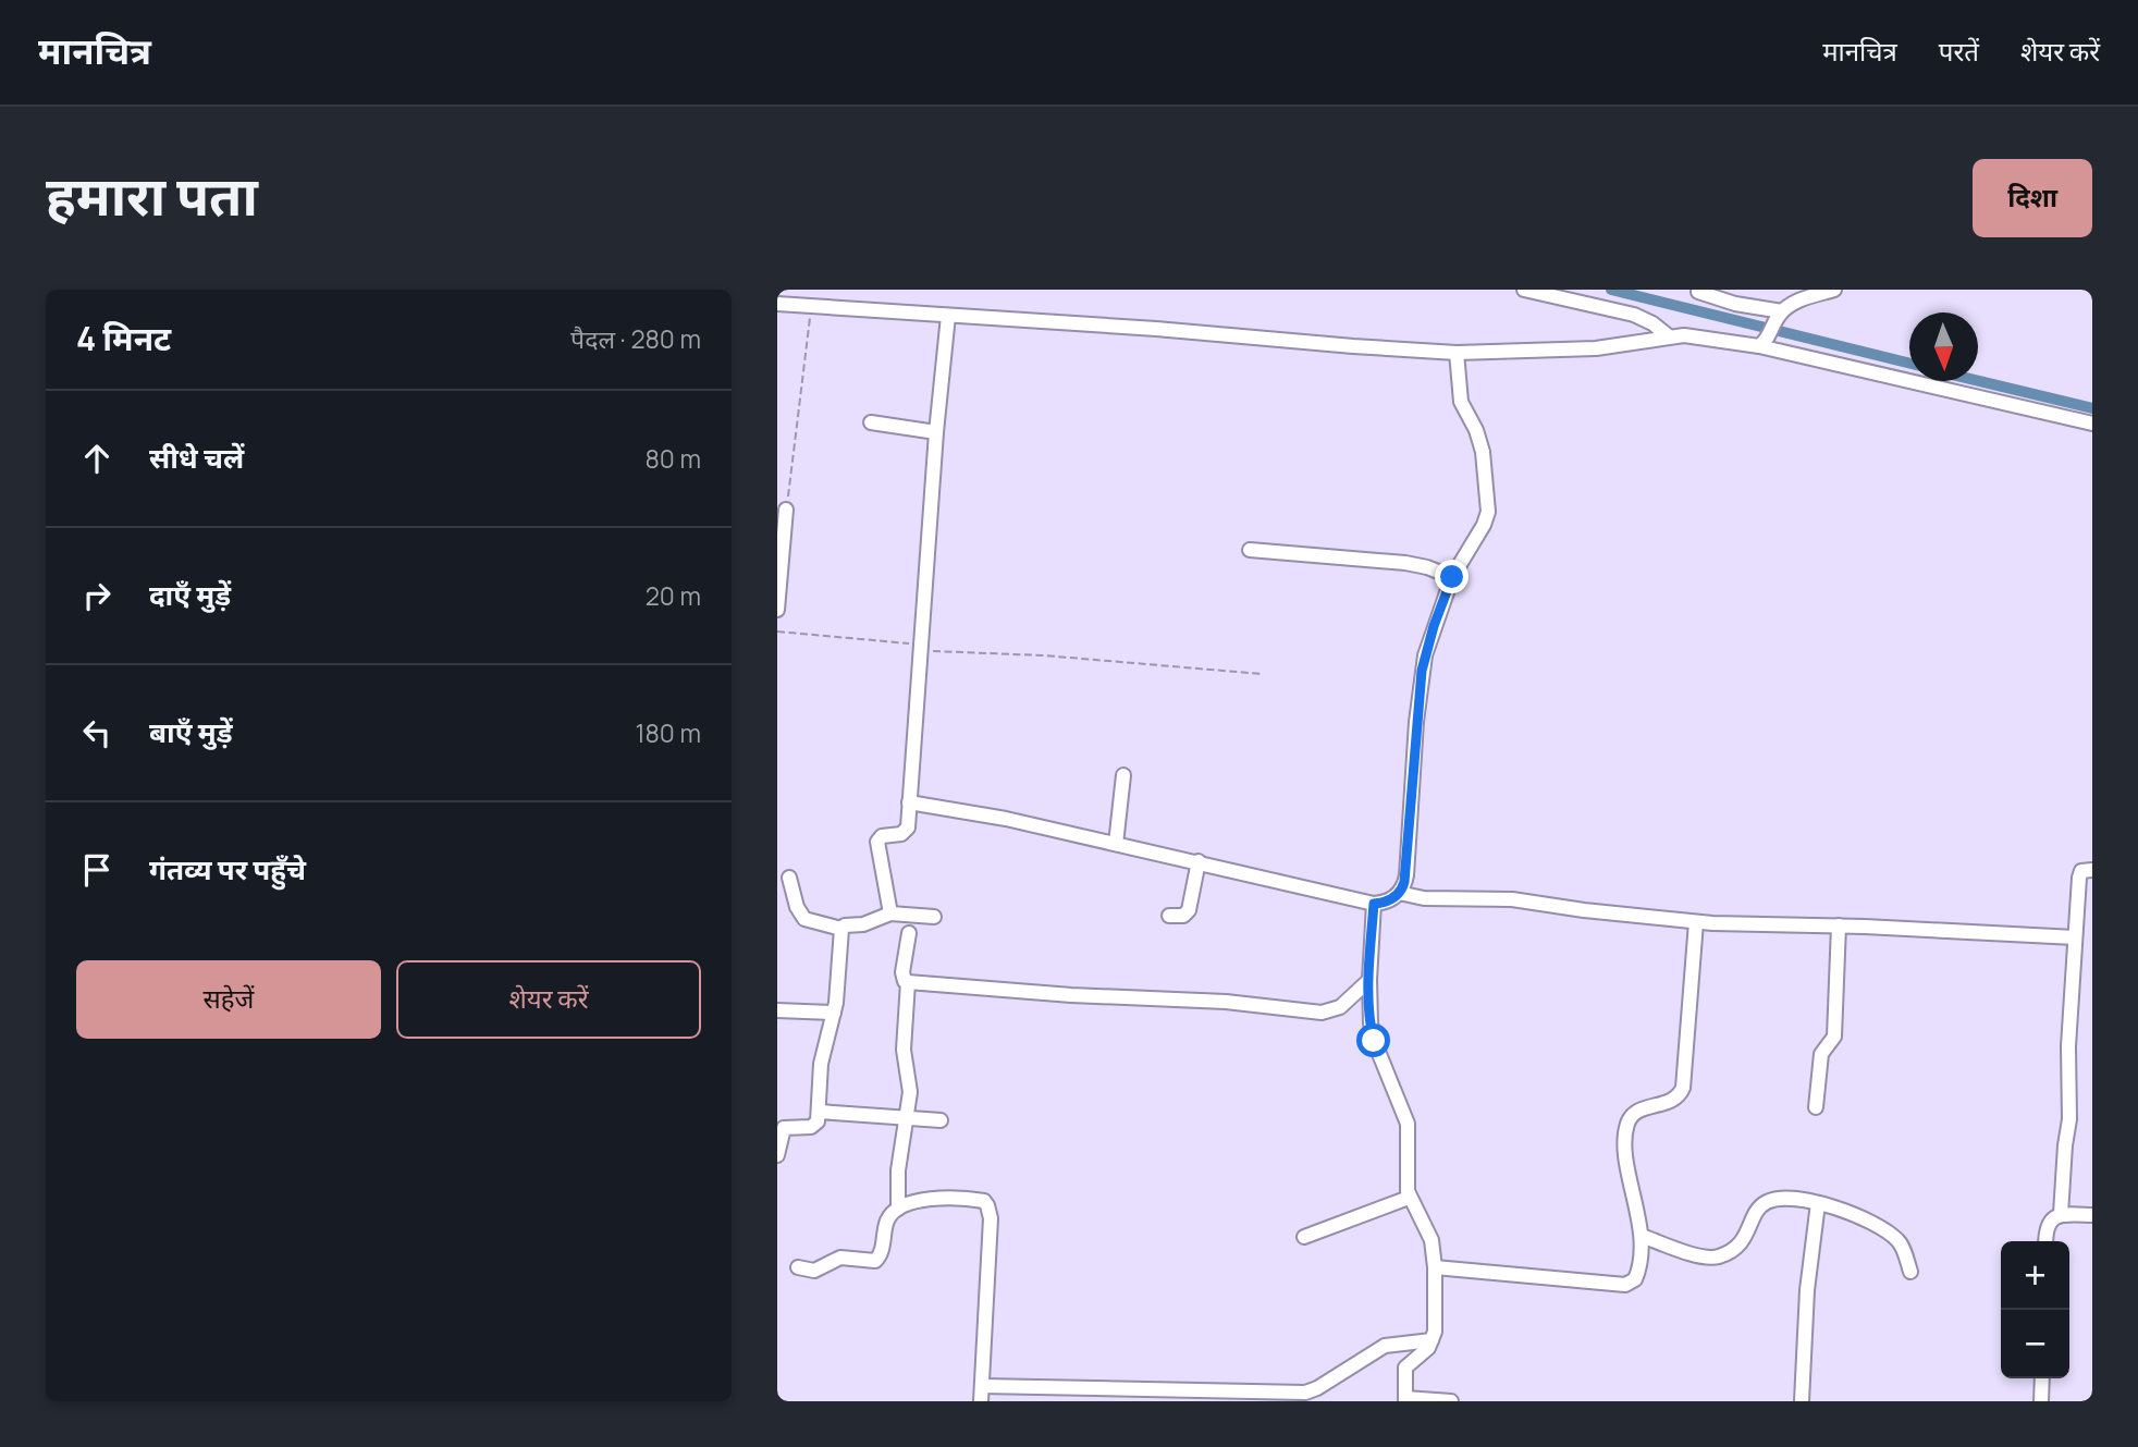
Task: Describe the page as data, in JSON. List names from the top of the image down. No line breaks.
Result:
{"north":"bottom","page":{"header":"मानचित्र","nav":["मानचित्र","परतें","शेयर करें"],"title":"हमारा पता","buttons":["दिशा",["सहेजें","शेयर करें"]],"heading":["4 मिनट","पैदल · 280 m"],"list":[["सीधे चलें","80 m"],["दाएँ मुड़ें","20 m"],["बाएँ मुड़ें","180 m"],"गंतव्य पर पहुँचे"],"map_buttons":["+","−"]}}
